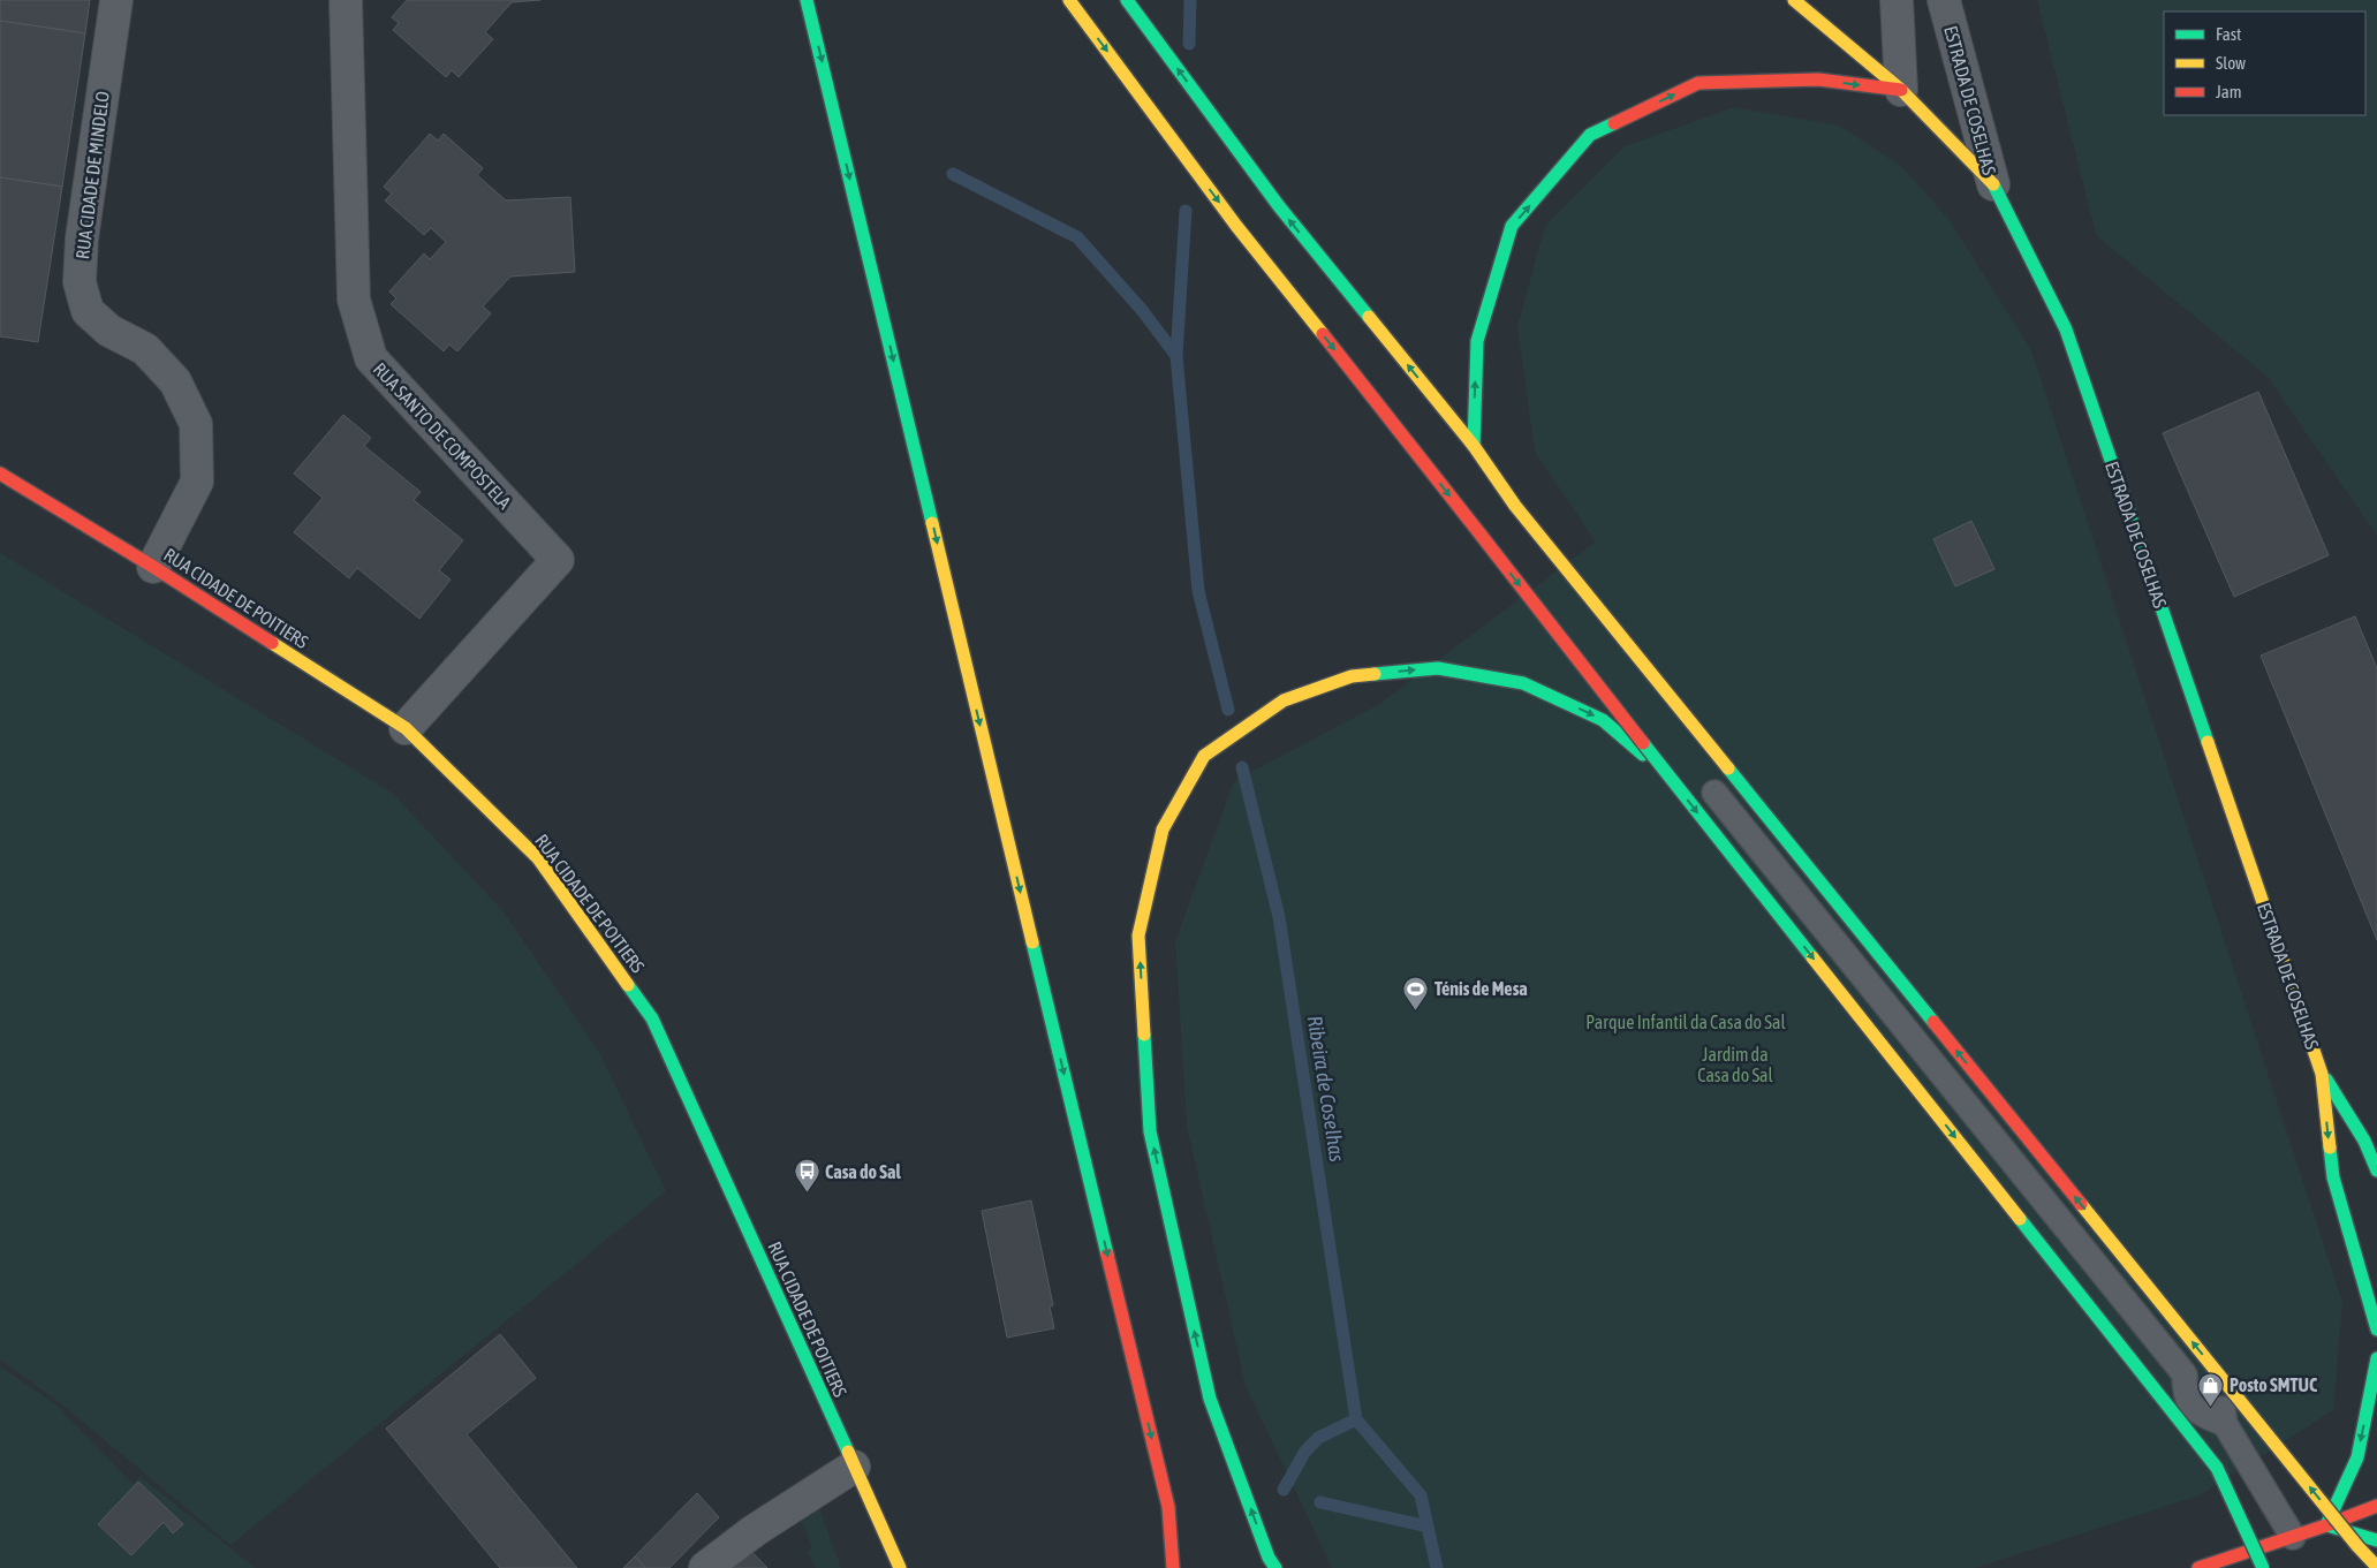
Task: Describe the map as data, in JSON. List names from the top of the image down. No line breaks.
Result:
{"streets":{"main road":["ESTRADA DE COSELHAS","RUA CIDADE DE POITIERS"],"street":["RUA CIDADE DE MINDELO","RUA SANTO DE COMPOSTELA"]},"crossings":[["RUA CIDADE DE MINDELO","RUA CIDADE DE POITIERS"],["RUA SANTO DE COMPOSTELA","RUA CIDADE DE POITIERS"]],"water":["Ribeira de Coselhas"],"parks":["Parque Infantil da Casa do Sal","Jardim da Casa do Sal"],"places":{"sports":["Ténis de Mesa"],"bus stop":["Casa do Sal"],"shop":["Posto SMTUC"]},"legend":["Fast","Slow","Jam"]}
